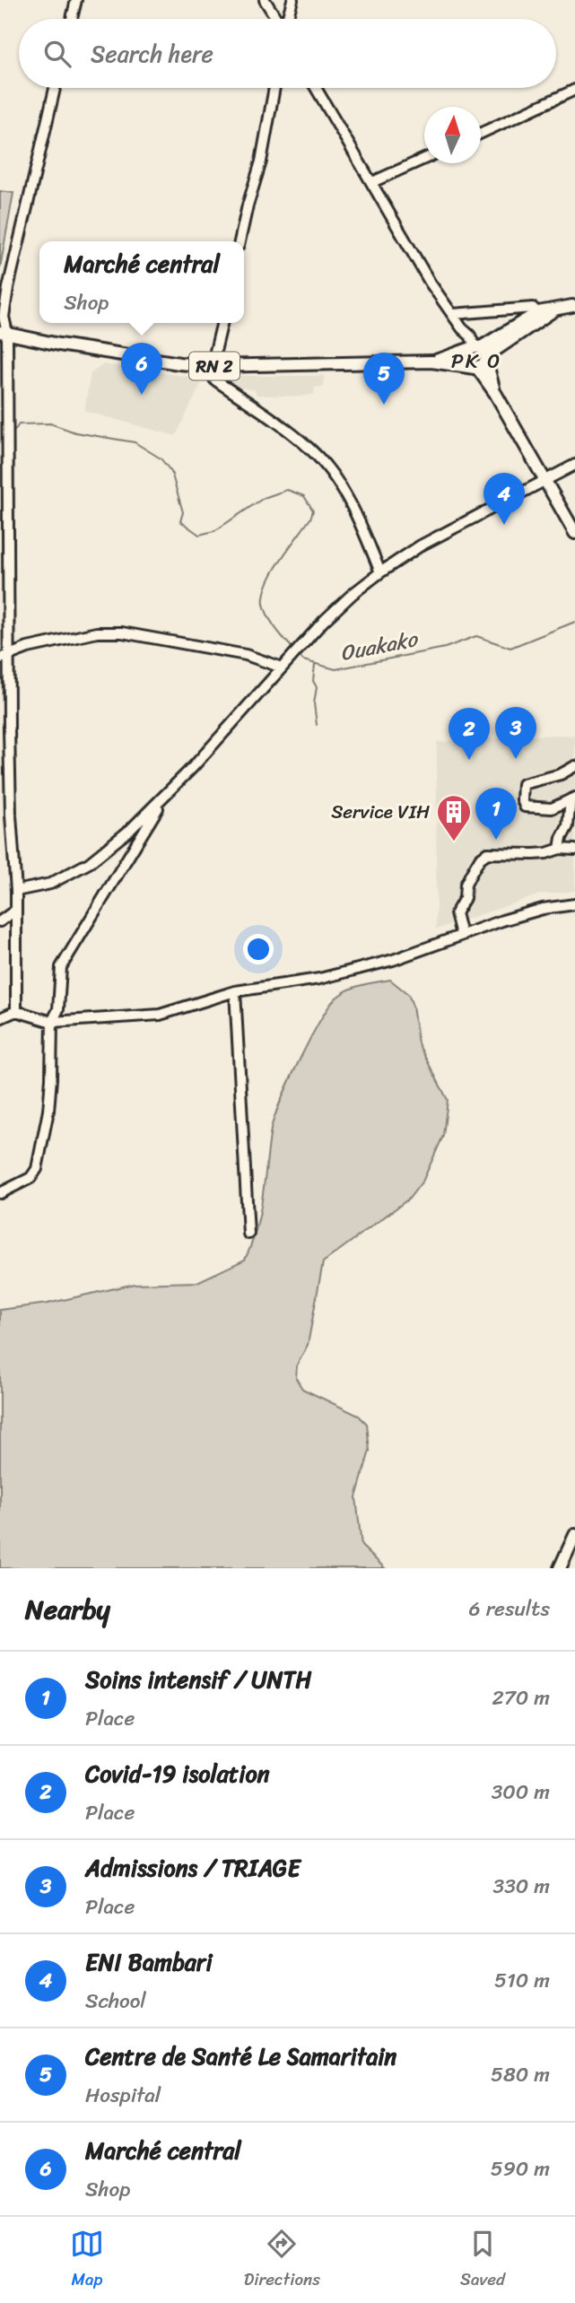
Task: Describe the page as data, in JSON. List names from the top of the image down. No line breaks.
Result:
{"streets":{"main road":["RN 2"]},"districts":["PK 0"],"water":["Ouakako"],"places":{"building":["Service VIH"]},"north":"top","page":{"search":"Search here","popup":["Marché central","Shop"],"pins":["6","5","4","3","2","1"],"heading":["Nearby","6 results"],"list":[{"mark":"1","name":"Soins intensif / UNTH","note":"Place","value":"270 m"},{"mark":"2","name":"Covid-19 isolation","note":"Place","value":"300 m"},{"mark":"3","name":"Admissions / TRIAGE","note":"Place","value":"330 m"},{"mark":"4","name":"ENI Bambari","note":"School","value":"510 m"},{"mark":"5","name":"Centre de Santé Le Samaritain","note":"Hospital","value":"580 m"},{"mark":"6","name":"Marché central","note":"Shop","value":"590 m"}],"nav":["Map","Directions","Saved"]}}
